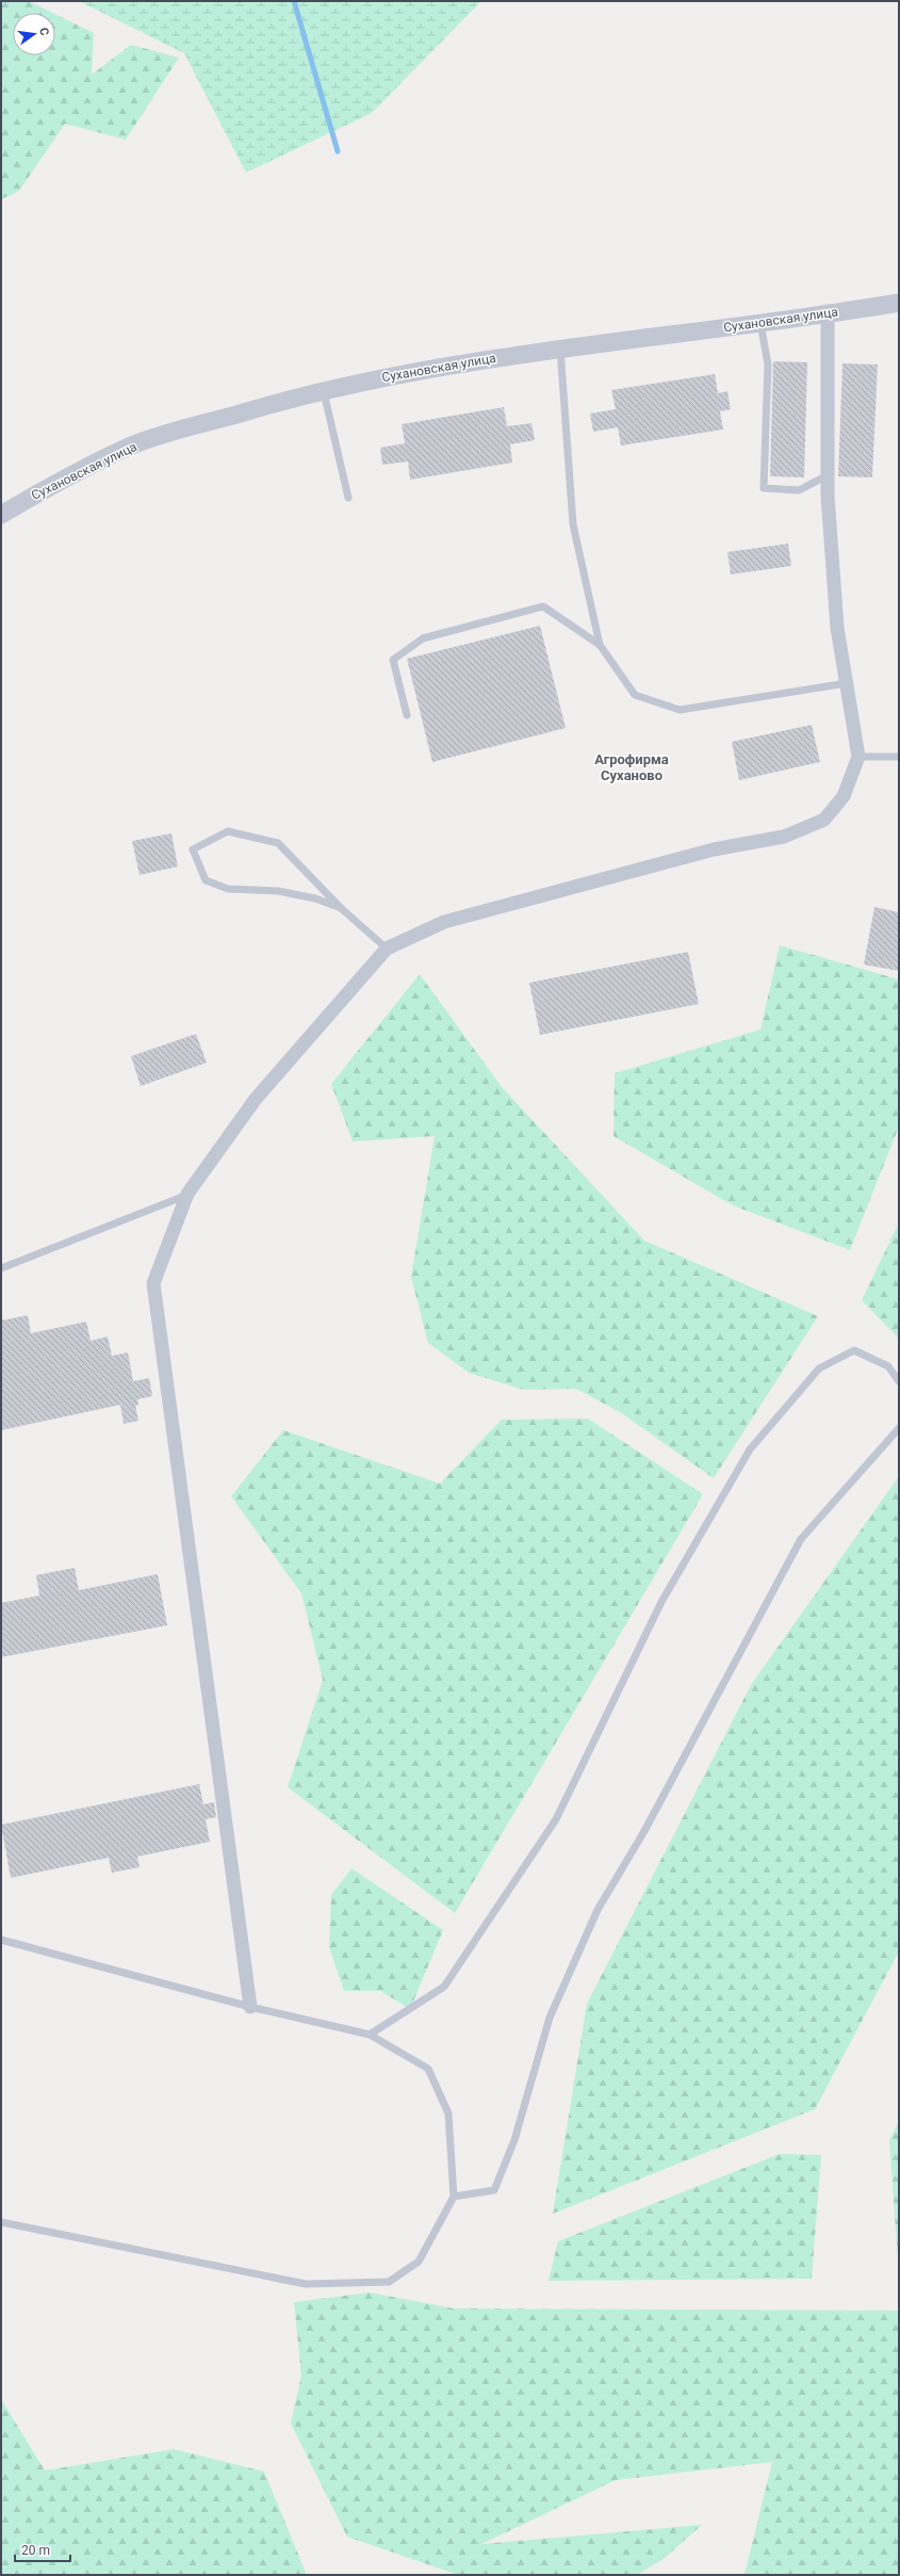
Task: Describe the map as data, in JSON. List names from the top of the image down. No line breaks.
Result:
{"streets":{"street":["Сухановская улица"]},"districts":["Агрофирма Суханово"],"scale_bar":"20 m","north":"right"}
